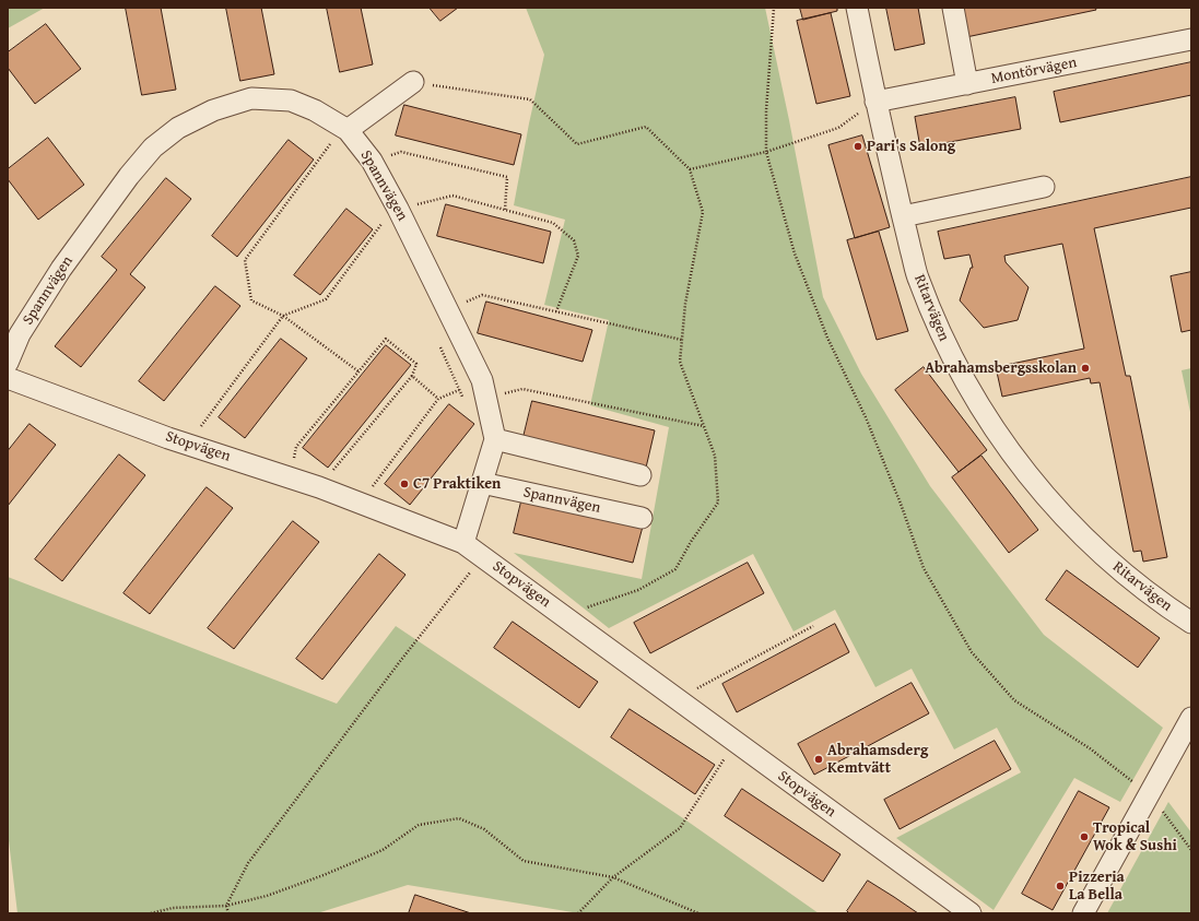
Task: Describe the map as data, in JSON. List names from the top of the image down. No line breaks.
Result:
{"streets":{"street":["Montörvägen","Spannvägen","Ritarvägen","Stopvägen"]},"crossings":[["Montörvägen","Ritarvägen"],["Spannvägen","Stopvägen"]],"places":["Pari's Salong","Abrahamsbergsskolan","C7 Praktiken","Abrahamsderg Kemtvätt","Tropical Wok & Sushi","Pizzeria La Bella"]}
